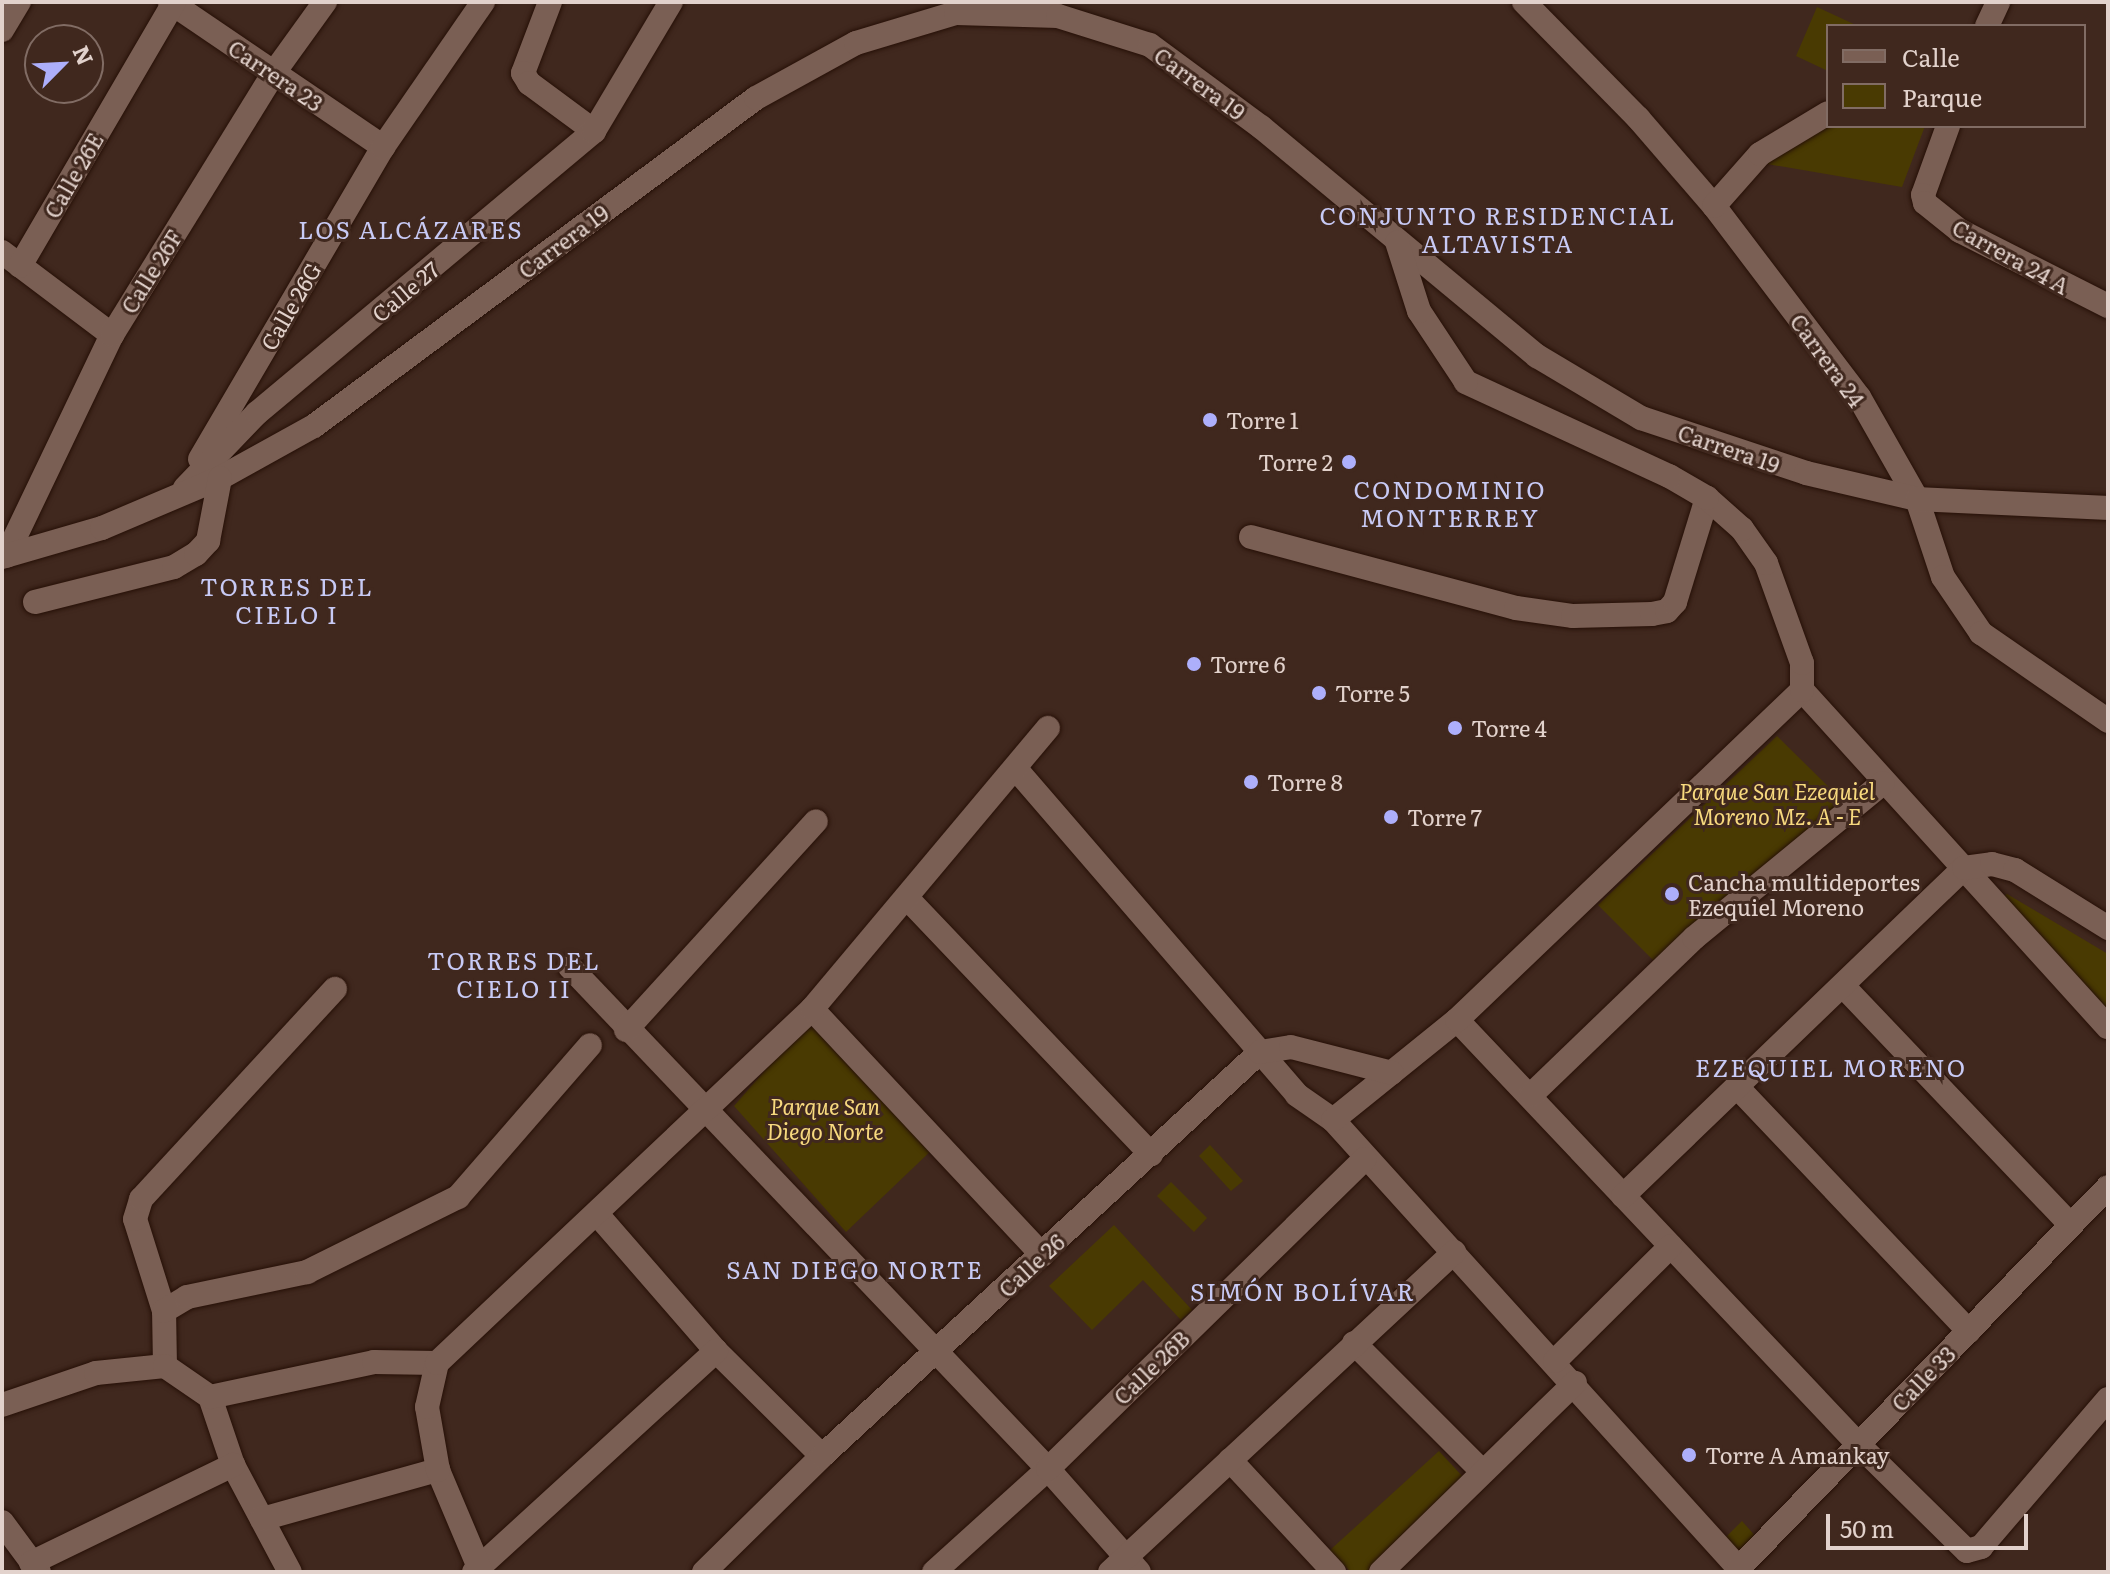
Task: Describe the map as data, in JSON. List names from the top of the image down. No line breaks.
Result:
{"streets":{"street":["Carrera 23","Carrera 19","Calle 26E","Carrera 24 A","Calle 26F","Calle 27","Calle 26G","Carrera 24","Calle 26","Calle 26B","Calle 33"]},"crossings":[["Carrera 23","Calle 26E"],["Carrera 23","Calle 26F"],["Carrera 23","Calle 26G"],["Carrera 19","Calle 26F"],["Carrera 19","Calle 27"],["Carrera 19","Calle 26G"],["Carrera 19","Carrera 24"],["Calle 27","Calle 26G"]],"districts":["CONJUNTO RESIDENCIAL ALTAVISTA","LOS ALCÁZARES","CONDOMINIO MONTERREY","TORRES DEL CIELO I","TORRES DEL CIELO II","EZEQUIEL MORENO","SAN DIEGO NORTE","SIMÓN BOLÍVAR"],"parks":["Parque San Ezequiel Moreno Mz. A - E","Parque San Diego Norte"],"places":["Torre 1","Torre 2","Torre 6","Torre 5","Torre 4","Torre 8","Torre 7","Cancha multideportes Ezequiel Moreno","Torre A Amankay"],"legend":["Calle","Parque"],"scale_bar":"50 m","north":"top right"}
